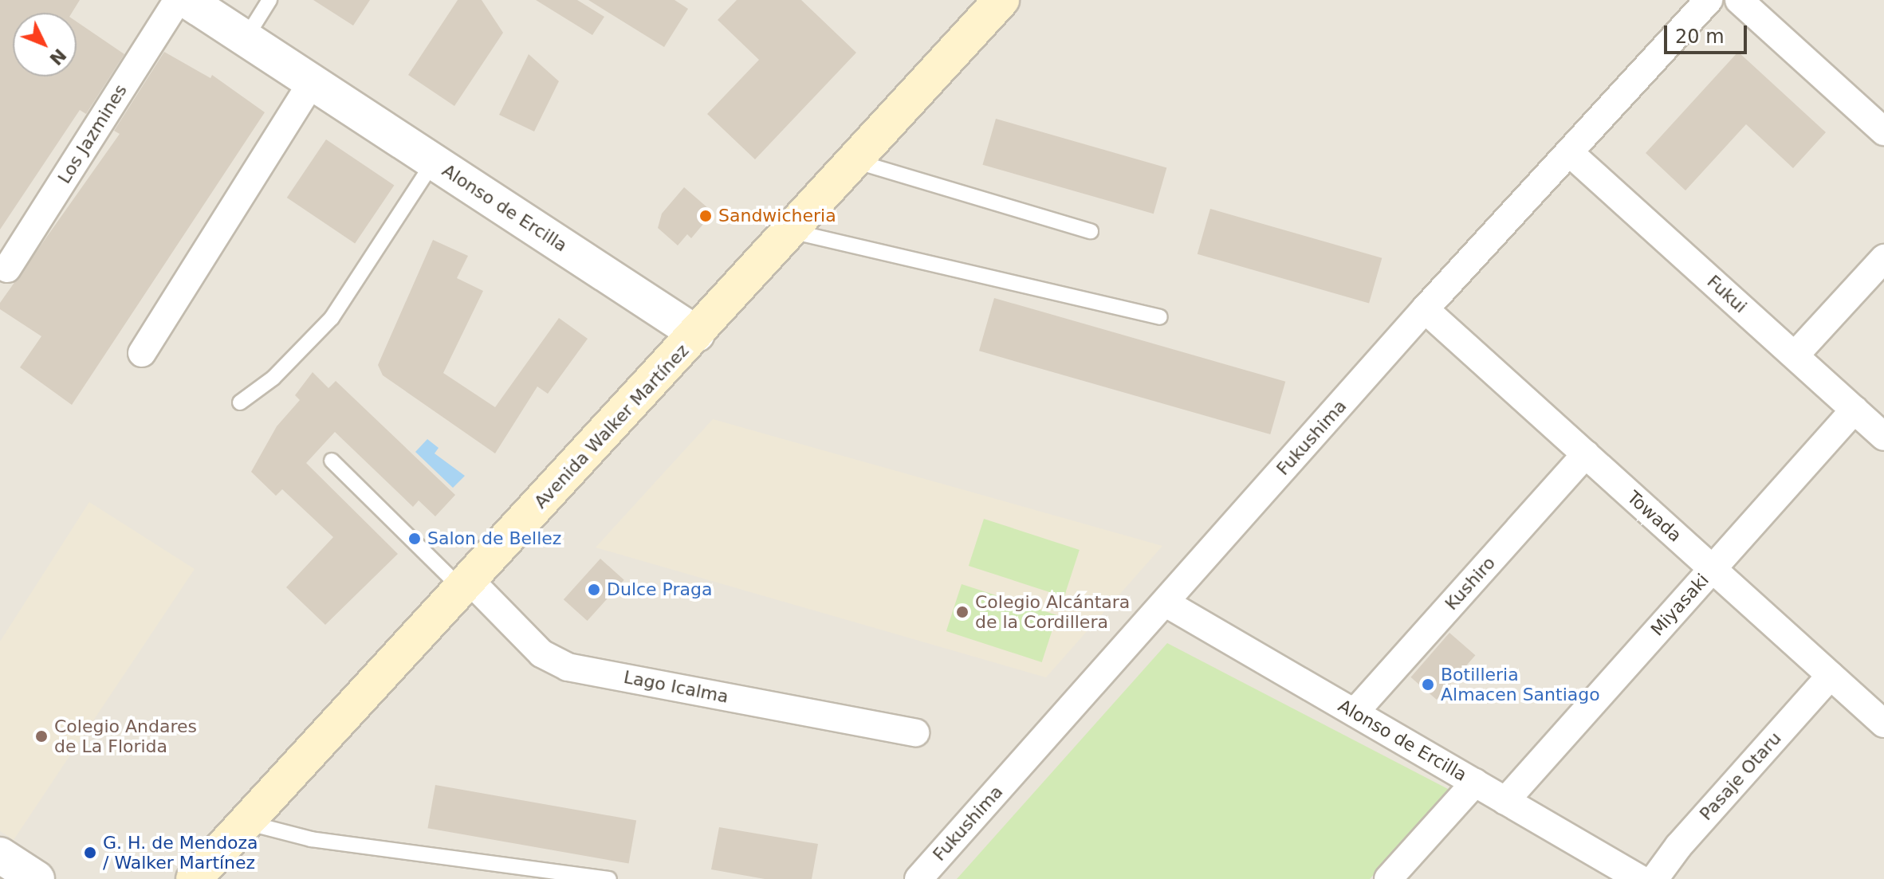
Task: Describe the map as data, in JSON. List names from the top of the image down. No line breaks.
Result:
{"streets":{"main road":["Avenida Walker Martínez"],"street":["Los Jazmines","Alonso de Ercilla","Fukui","Fukushima","Towada","Kushiro","Miyasaki","Lago Icalma","Pasaje Otaru"]},"crossings":[["Alonso de Ercilla","Avenida Walker Martínez"],["Alonso de Ercilla","Fukushima"],["Alonso de Ercilla","Kushiro"],["Alonso de Ercilla","Miyasaki"],["Fukui","Fukushima"],["Fukui","Miyasaki"],["Avenida Walker Martínez","Lago Icalma"],["Fukushima","Towada"],["Towada","Kushiro"],["Towada","Miyasaki"],["Towada","Pasaje Otaru"]],"places":["Sandwicheria","Salon de Bellez","Dulce Praga","Colegio Alcántara de la Cordillera","Botilleria Almacen Santiago","Colegio Andares de La Florida","G. H. de Mendoza / Walker Martínez"],"scale_bar":"20 m","north":"bottom right"}
